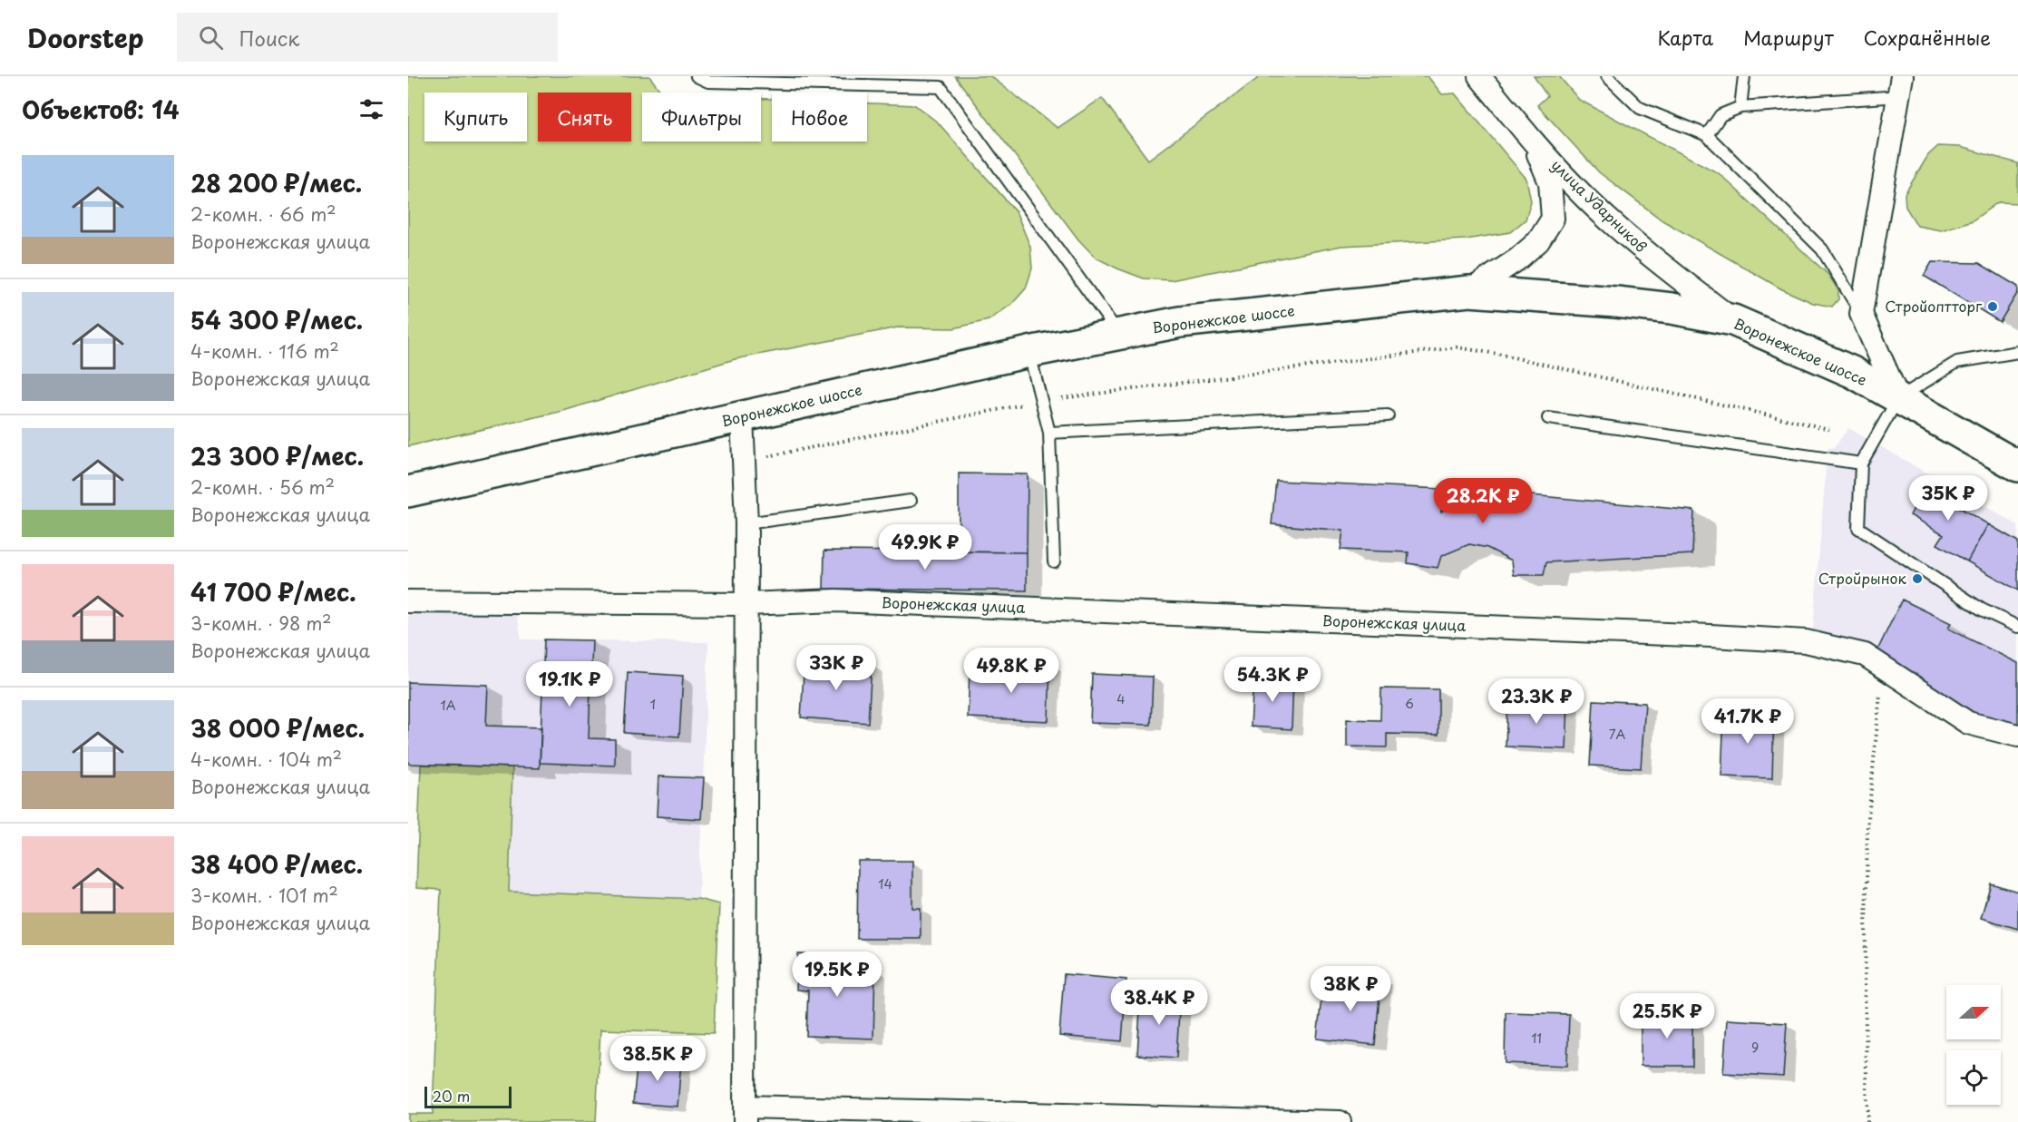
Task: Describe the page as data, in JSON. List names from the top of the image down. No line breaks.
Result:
{"streets":{"main road":["Воронежское шоссе"],"street":["улица Ударников","Воронежская улица"]},"crossings":[["улица Ударников","Воронежское шоссе"]],"places":["Стройоптторг","Стройрынок"],"house_numbers":["4","6","1","1А","7А","14","11","9"],"scale_bar":"20 m","north":"right","page":{"header":"Doorstep","search":"Поиск","nav":["Карта","Маршрут","Сохранённые"],"heading":"Объектов: 14","chip":["Купить","Снять","Фильтры","Новое"],"list":[{"name":"28 200 ₽/мес.","note":"2-комн. · 66 m² · Воронежская улица"},{"name":"54 300 ₽/мес.","note":"4-комн. · 116 m² · Воронежская улица"},{"name":"23 300 ₽/мес.","note":"2-комн. · 56 m² · Воронежская улица"},{"name":"41 700 ₽/мес.","note":"3-комн. · 98 m² · Воронежская улица"},{"name":"38 000 ₽/мес.","note":"4-комн. · 104 m² · Воронежская улица"},{"name":"38 400 ₽/мес.","note":"3-комн. · 101 m² · Воронежская улица"}],"price":["35K ₽","28.2K ₽","49.9K ₽","33K ₽","49.8K ₽","54.3K ₽","19.1K ₽","23.3K ₽","41.7K ₽","19.5K ₽","38K ₽","38.4K ₽","25.5K ₽","38.5K ₽"],"scale":"20 m"}}
